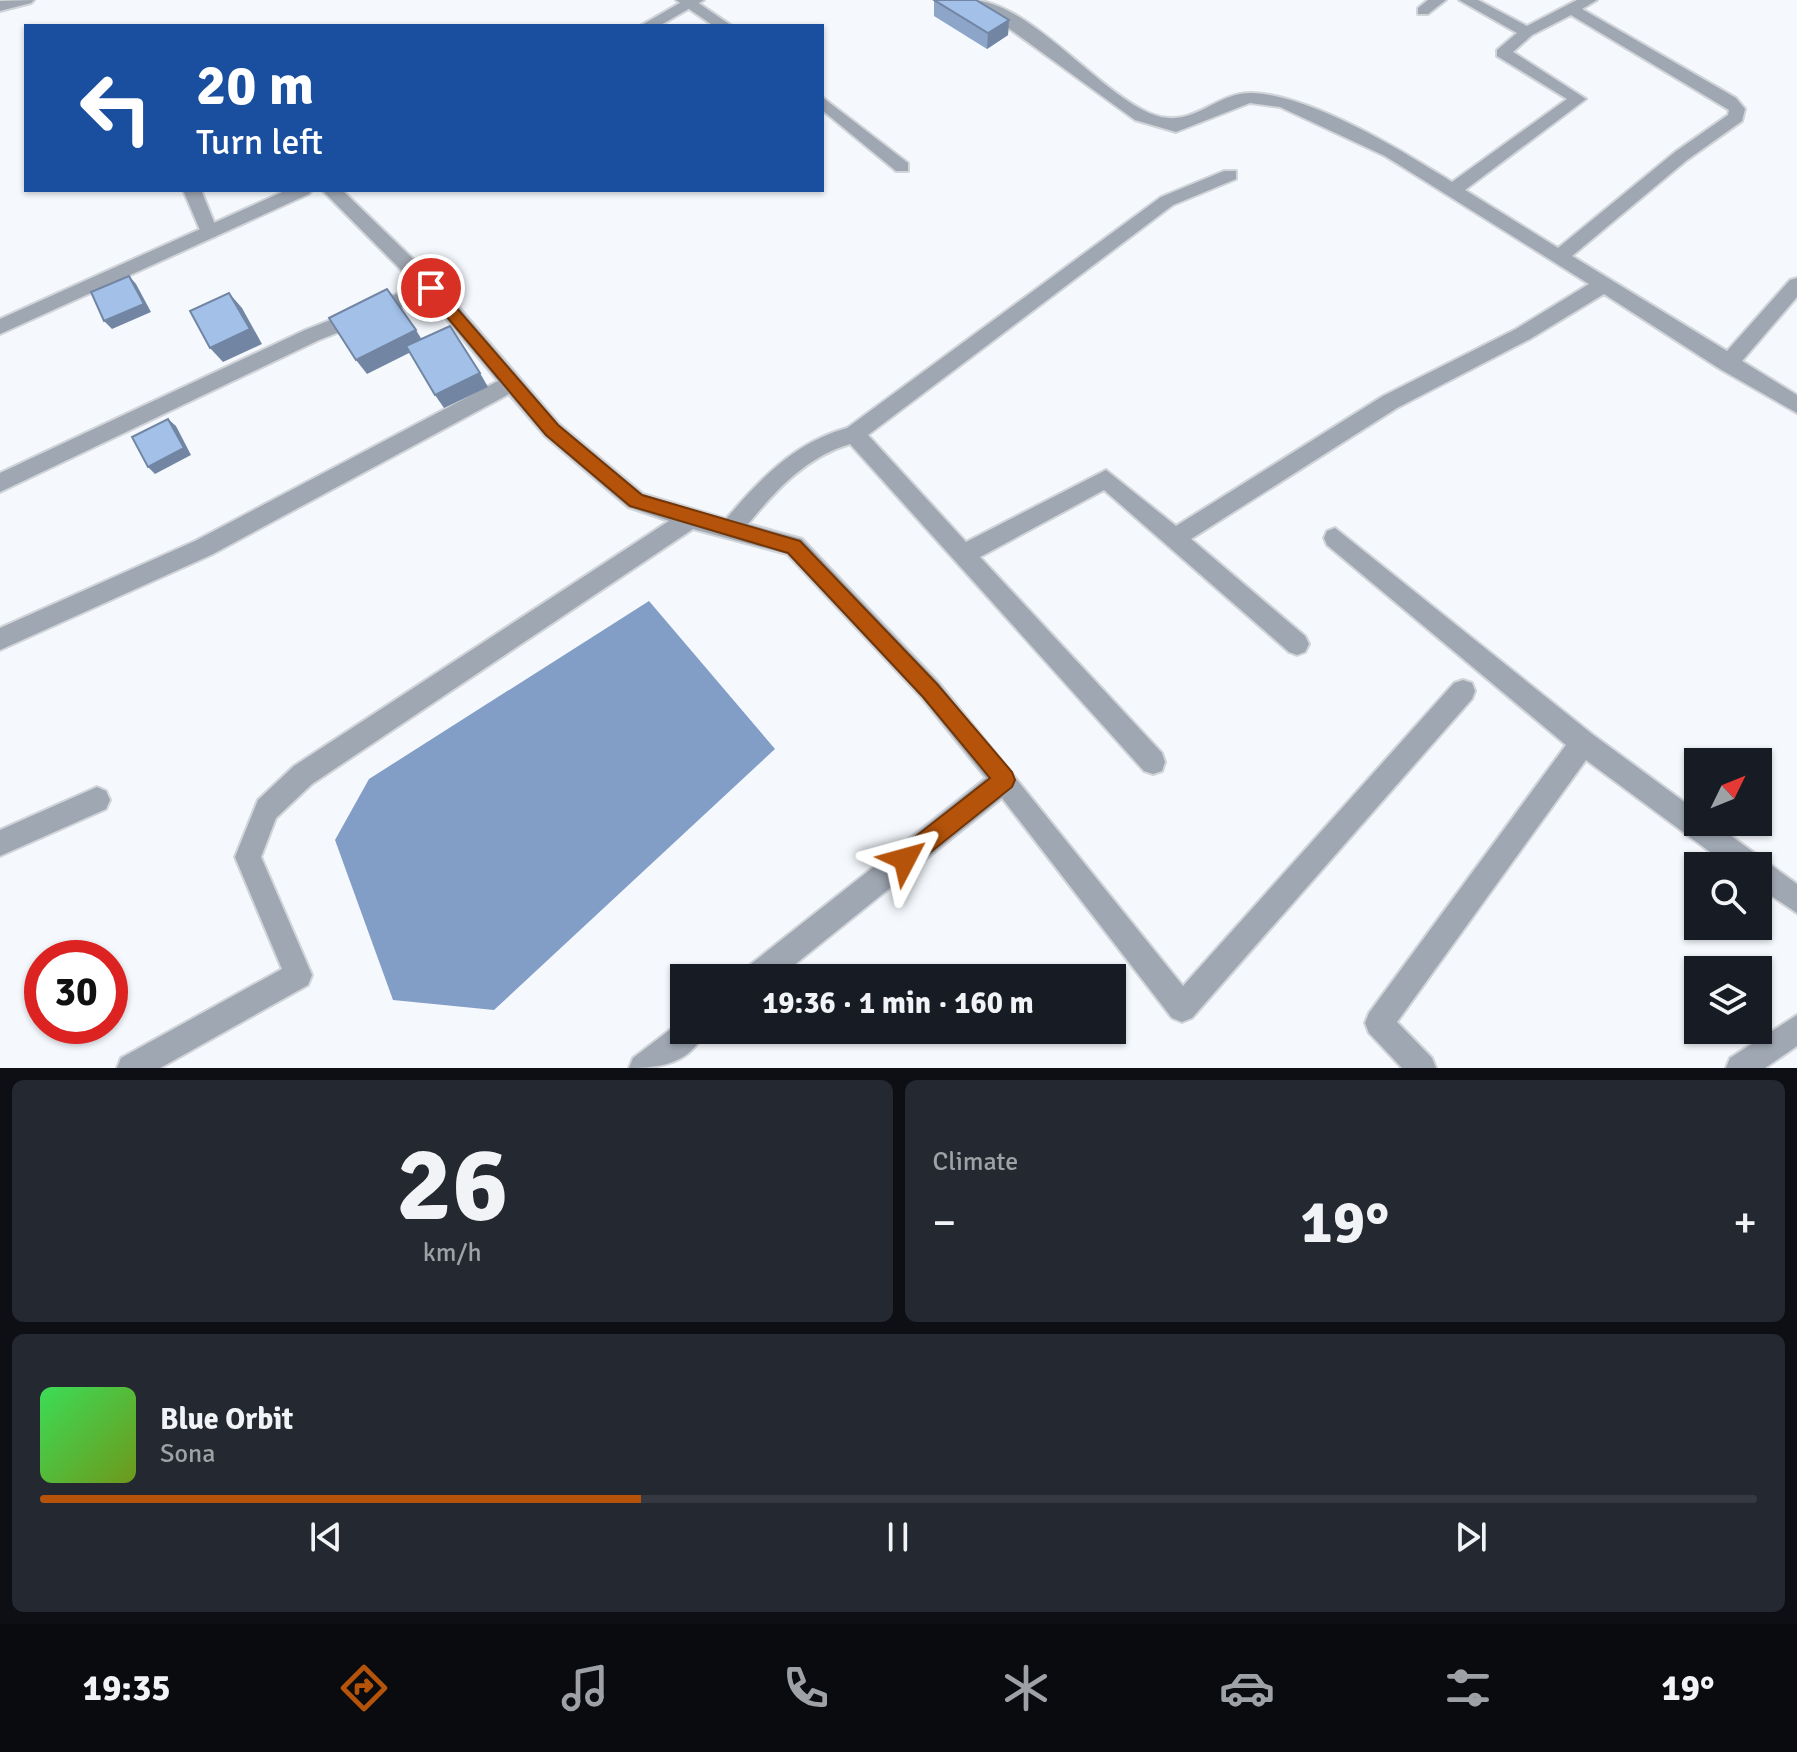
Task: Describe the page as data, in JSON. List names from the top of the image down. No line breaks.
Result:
{"north":"top right","page":{"turn":["20 m","Turn left"],"limit":"30","trip":"19:36 · 1 min · 160 m","tile":[["26","km/h"],"Climate"],"heat":["−","19°","+"],"song":["Blue Orbit","Sona"],"tabs":["19:35","19°"]}}
